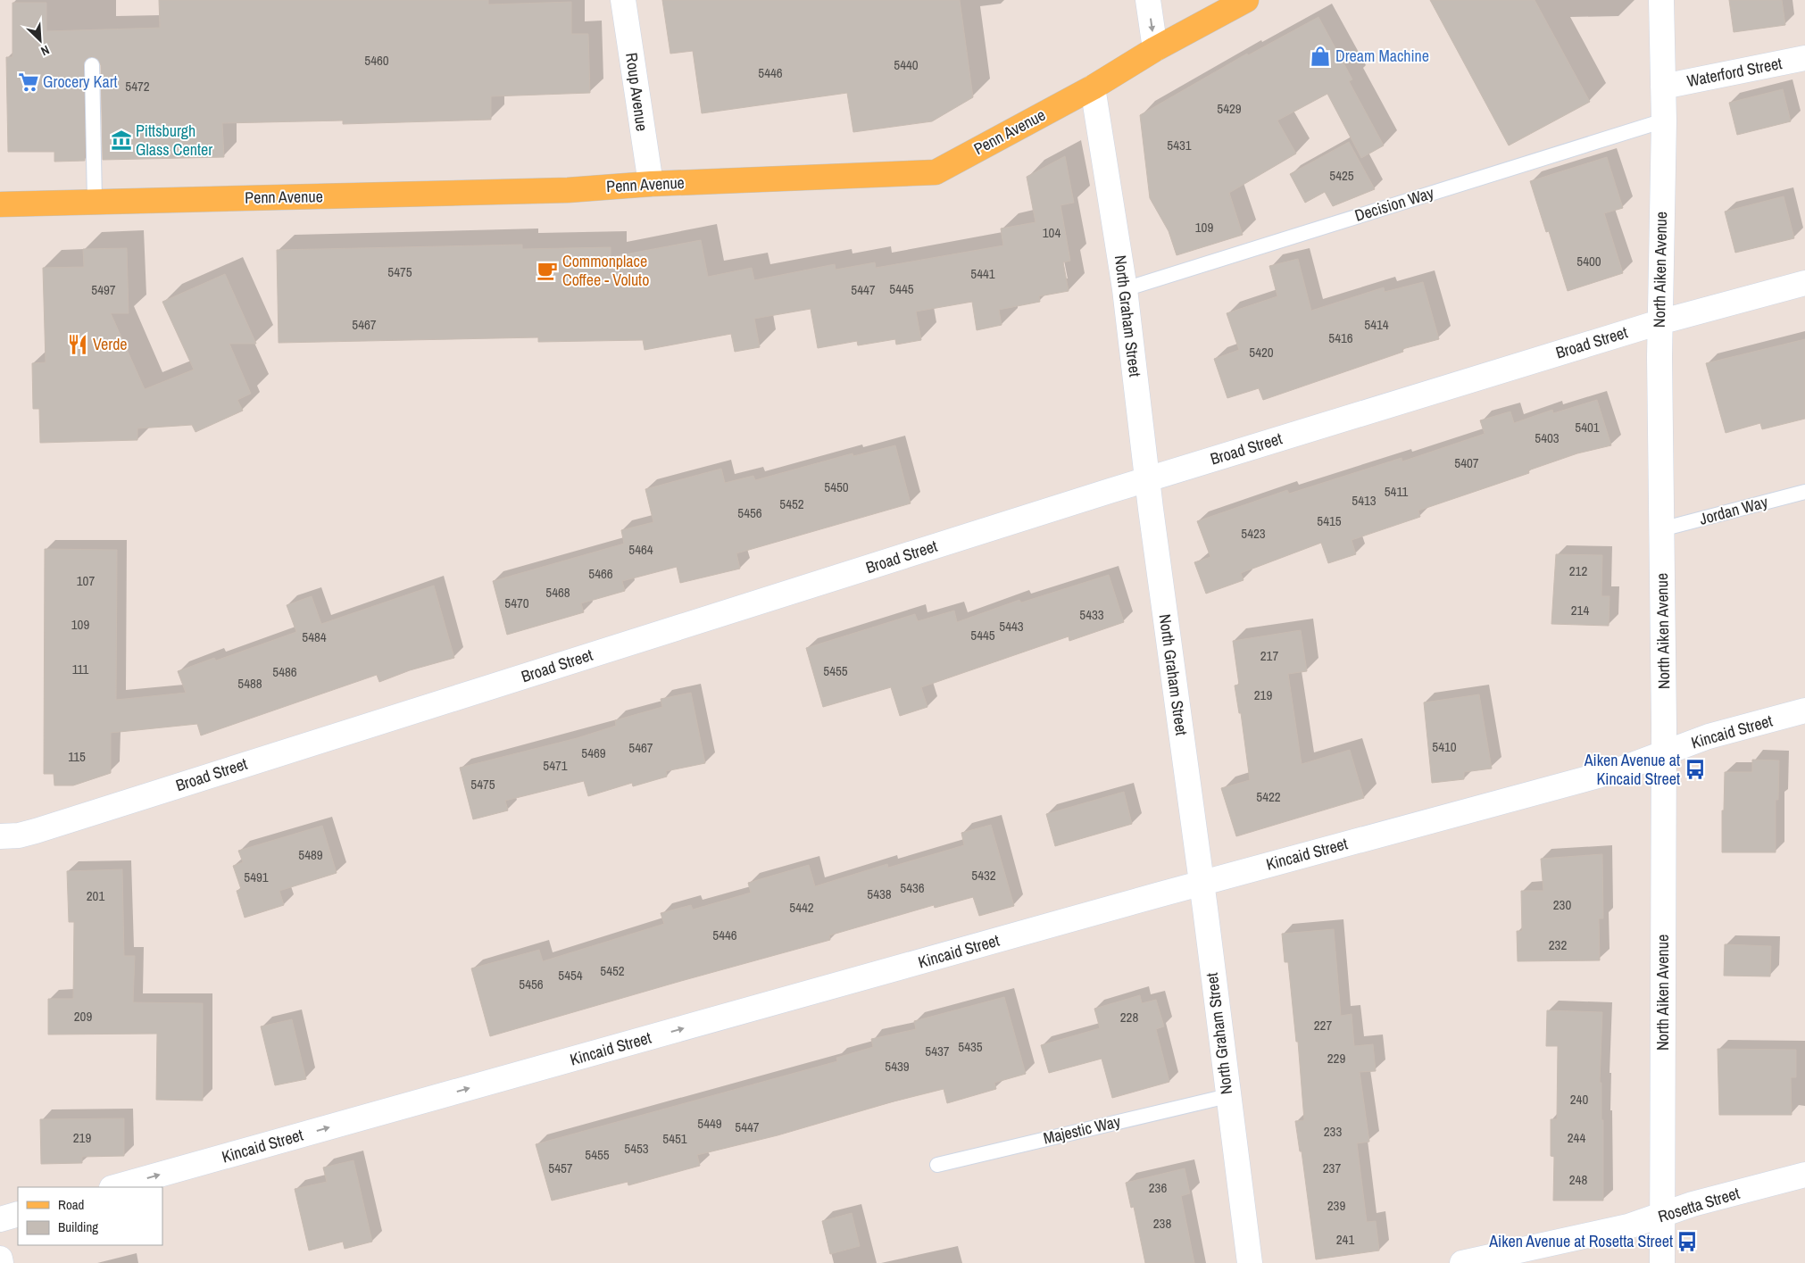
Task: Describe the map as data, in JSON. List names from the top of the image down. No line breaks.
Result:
{"streets":{"main road":["Penn Avenue"],"street":["Waterford Street","Roup Avenue","North Aiken Avenue","North Graham Street","Broad Street","Kincaid Street","Rosetta Street"],"lane":["Decision Way","Jordan Way","Majestic Way"]},"crossings":[["Waterford Street","North Aiken Avenue"],["Roup Avenue","Penn Avenue"],["Penn Avenue","North Graham Street"],["Decision Way","North Aiken Avenue"],["Decision Way","North Graham Street"],["North Aiken Avenue","Broad Street"],["North Aiken Avenue","Jordan Way"],["North Aiken Avenue","Kincaid Street"],["North Aiken Avenue","Rosetta Street"],["North Graham Street","Broad Street"],["North Graham Street","Kincaid Street"],["North Graham Street","Majestic Way"]],"one_way":["Kincaid Street"],"places":{"shop":["Dream Machine"],"supermarket":["Grocery Kart"],"museum":["Pittsburgh Glass Center"],"cafe":["Commonplace Coffee - Voluto"],"restaurant":["Verde"],"bus stop":["Aiken Avenue at Kincaid Street","Aiken Avenue at Rosetta Street"]},"house_numbers":["5460","5440","5446","5472","5429","5431","5425","109","104","5400","5475","5441","5445","5497","5447","5467","5414","5416","5420","5401","5403","5407","5450","5411","5413","5452","5456","5415","5423","5464","212","5466","107","5468","5470","214","5433","109","5443","5445","5484","217","111","5455","5486","5488","219","5410","5467","5469","115","5471","5475","5422","5489","5432","5491","5436","5438","201","230","5442","5446","232","5452","5454","5456","209","228","227","5435","5437","229","5439","240","5449","5447","233","219","244","5451","5453","5455","5457","237","248","236","239","238","241"],"legend":["Road","Building"],"north":"bottom right"}
